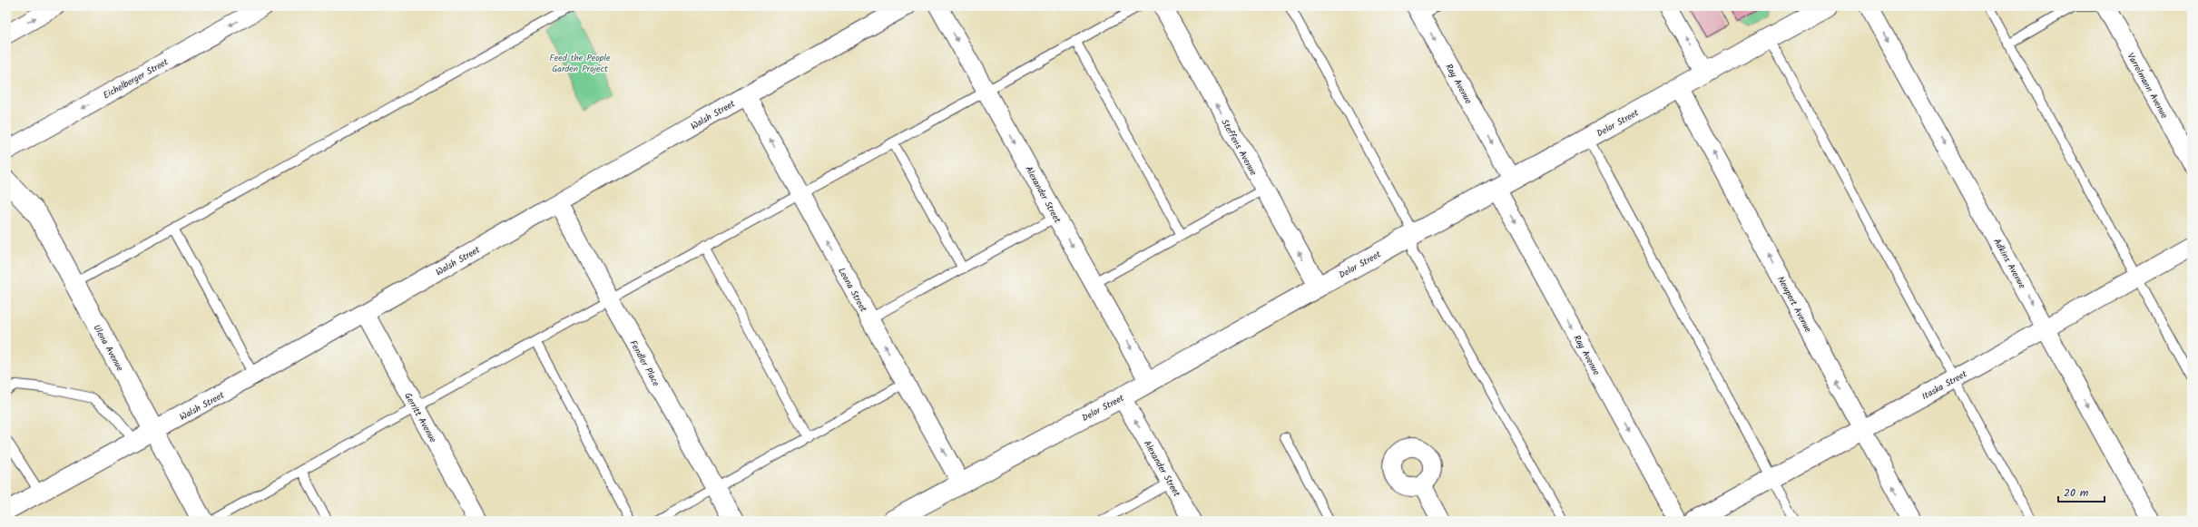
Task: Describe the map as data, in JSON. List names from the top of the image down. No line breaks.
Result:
{"streets":{"street":["Eichelberger Street","Ray Avenue","Varrelmann Avenue","Walsh Street","Delor Street","Steffens Avenue","Alexander Street","Adkins Avenue","Leona Street","Newport Avenue","Ulena Avenue","Fendler Place","Itaska Street","Gerritt Avenue"]},"crossings":[["Ray Avenue","Delor Street"],["Walsh Street","Leona Street"],["Walsh Street","Ulena Avenue"],["Walsh Street","Fendler Place"],["Walsh Street","Gerritt Avenue"],["Delor Street","Steffens Avenue"],["Delor Street","Alexander Street"],["Delor Street","Leona Street"],["Delor Street","Newport Avenue"],["Adkins Avenue","Itaska Street"],["Newport Avenue","Itaska Street"]],"one_way":["Eichelberger Street","Ray Avenue","Steffens Avenue","Adkins Avenue","Leona Street","Newport Avenue"],"parks":["Feed the People Garden Project"],"scale_bar":"20 m"}
